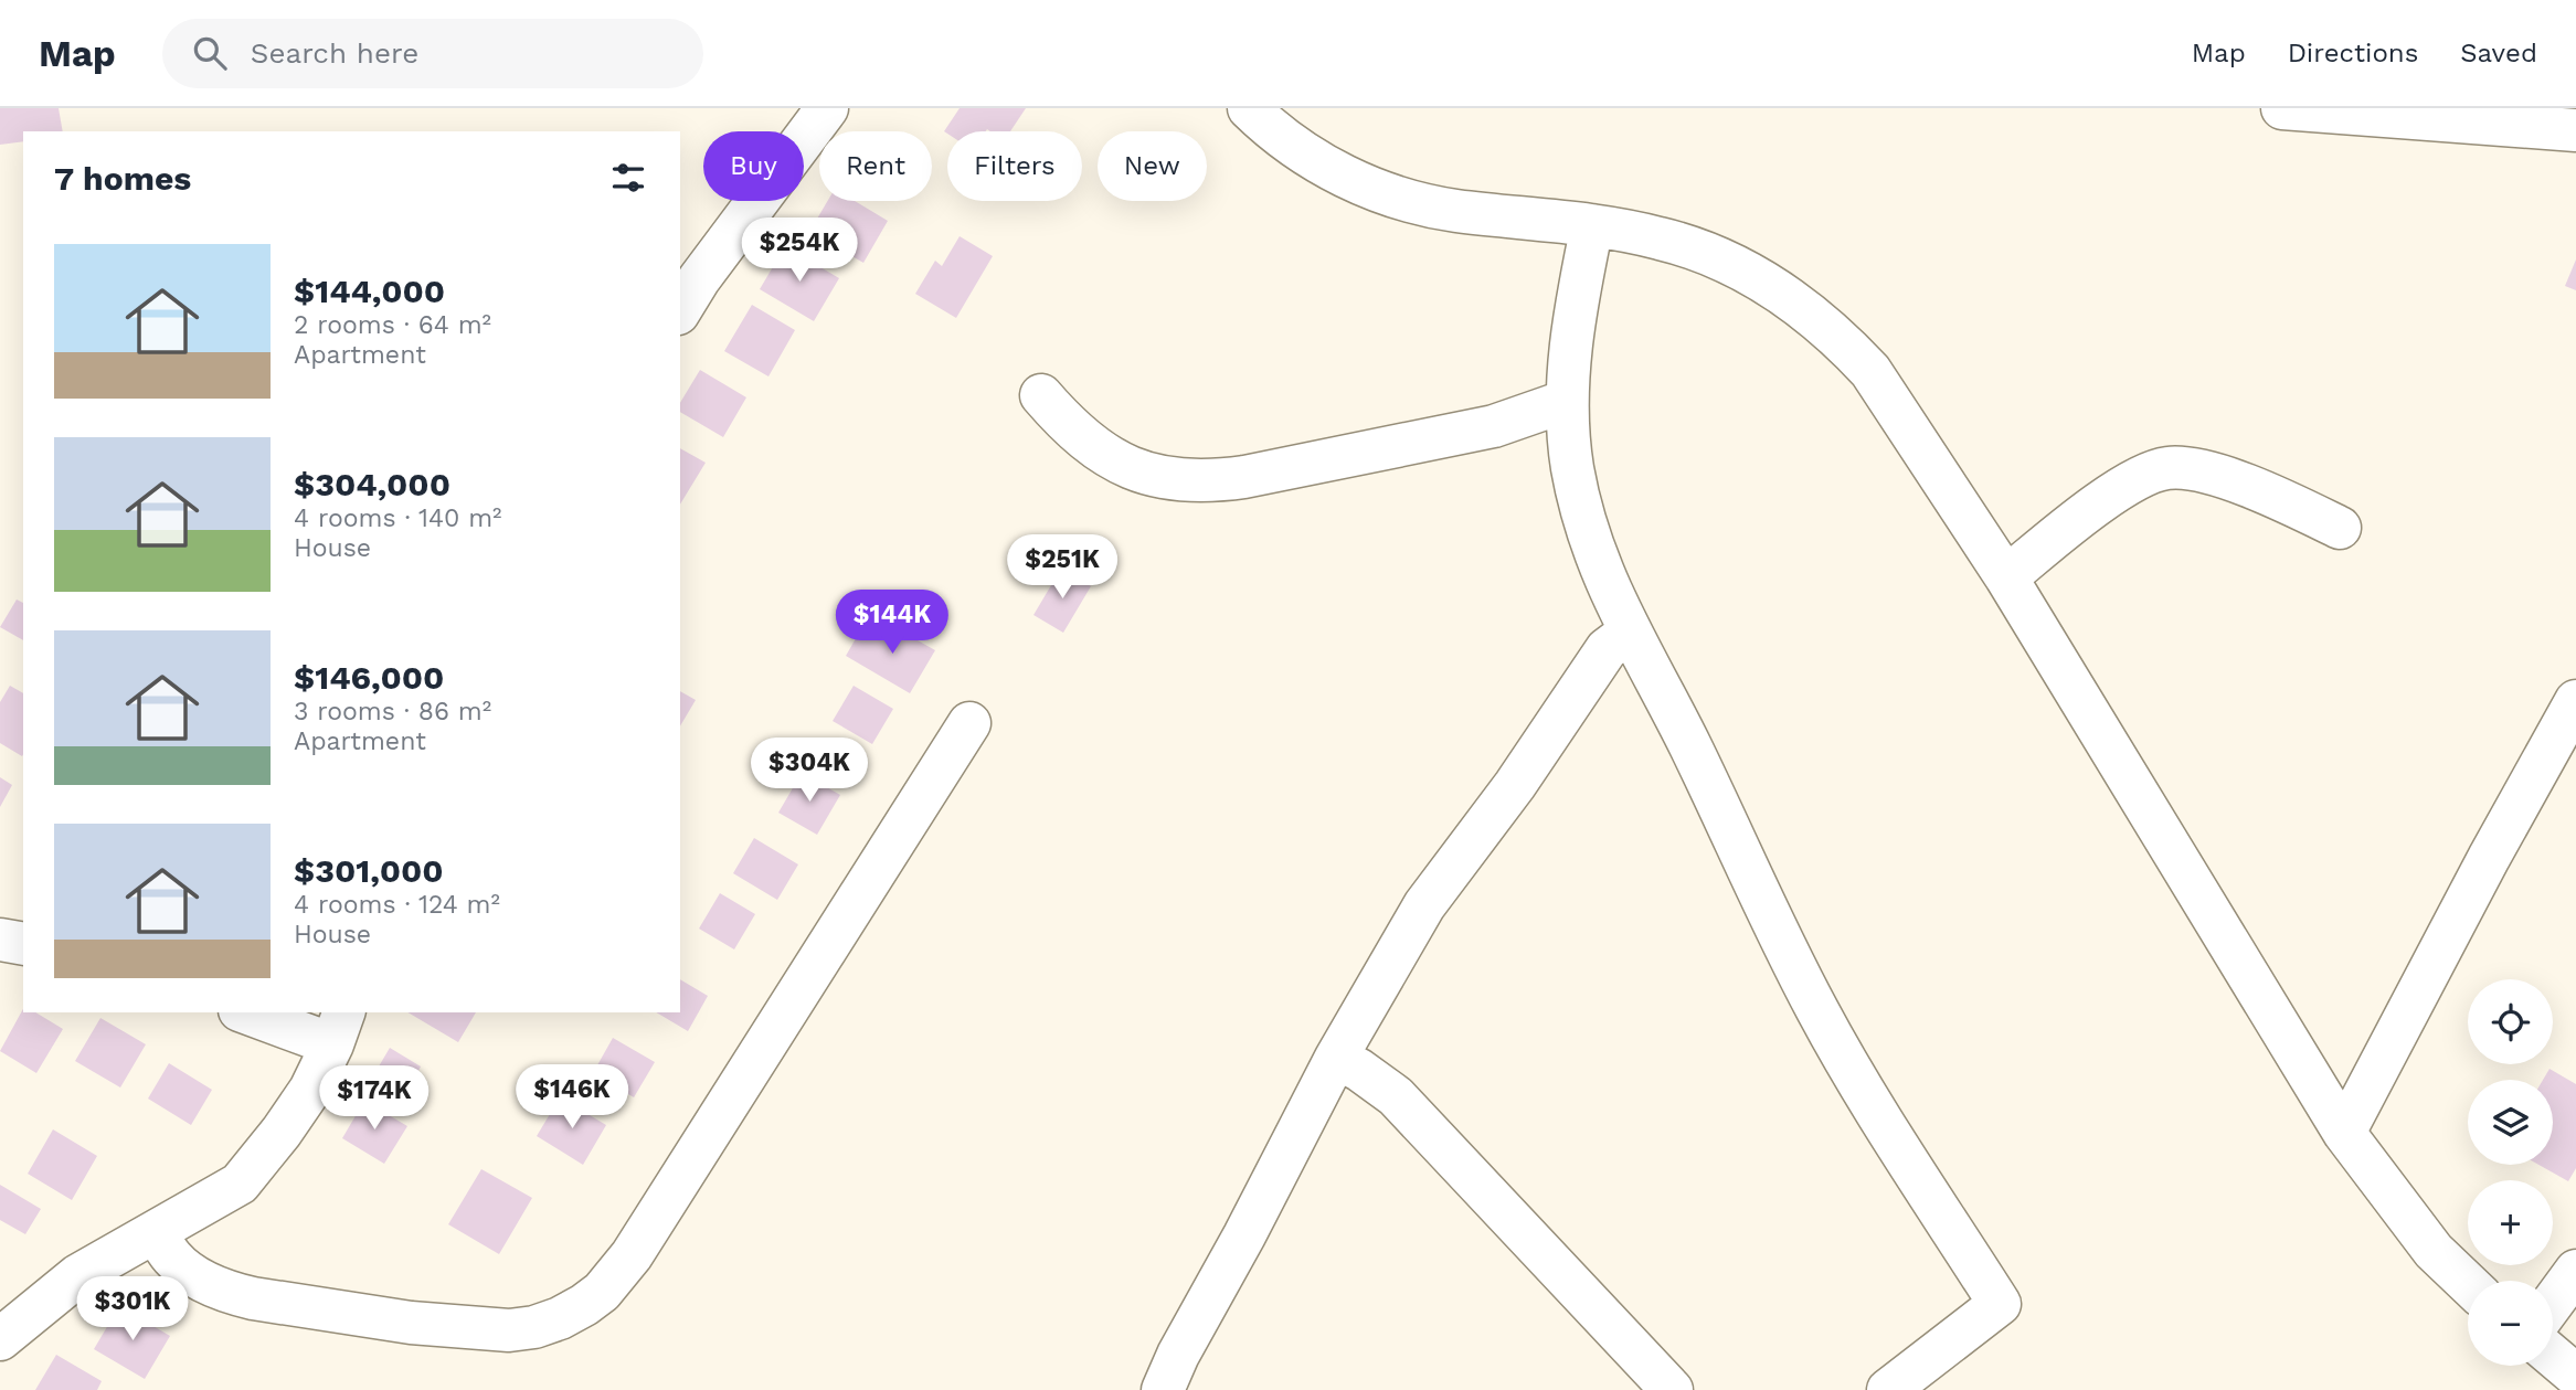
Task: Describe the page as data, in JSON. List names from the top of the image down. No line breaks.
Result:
{"page":{"header":"Map","search":"Search here","nav":["Map","Directions","Saved"],"chip":["Buy","Rent","Filters","New"],"heading":"7 homes","price":["$254K","$251K","$144K","$304K","$146K","$174K","$301K"],"list":[{"name":"$144,000","note":"2 rooms · 64 m² · Apartment"},{"name":"$304,000","note":"4 rooms · 140 m² · House"},{"name":"$146,000","note":"3 rooms · 86 m² · Apartment"},{"name":"$301,000","note":"4 rooms · 124 m² · House"}],"map_buttons":["+","−"]}}
